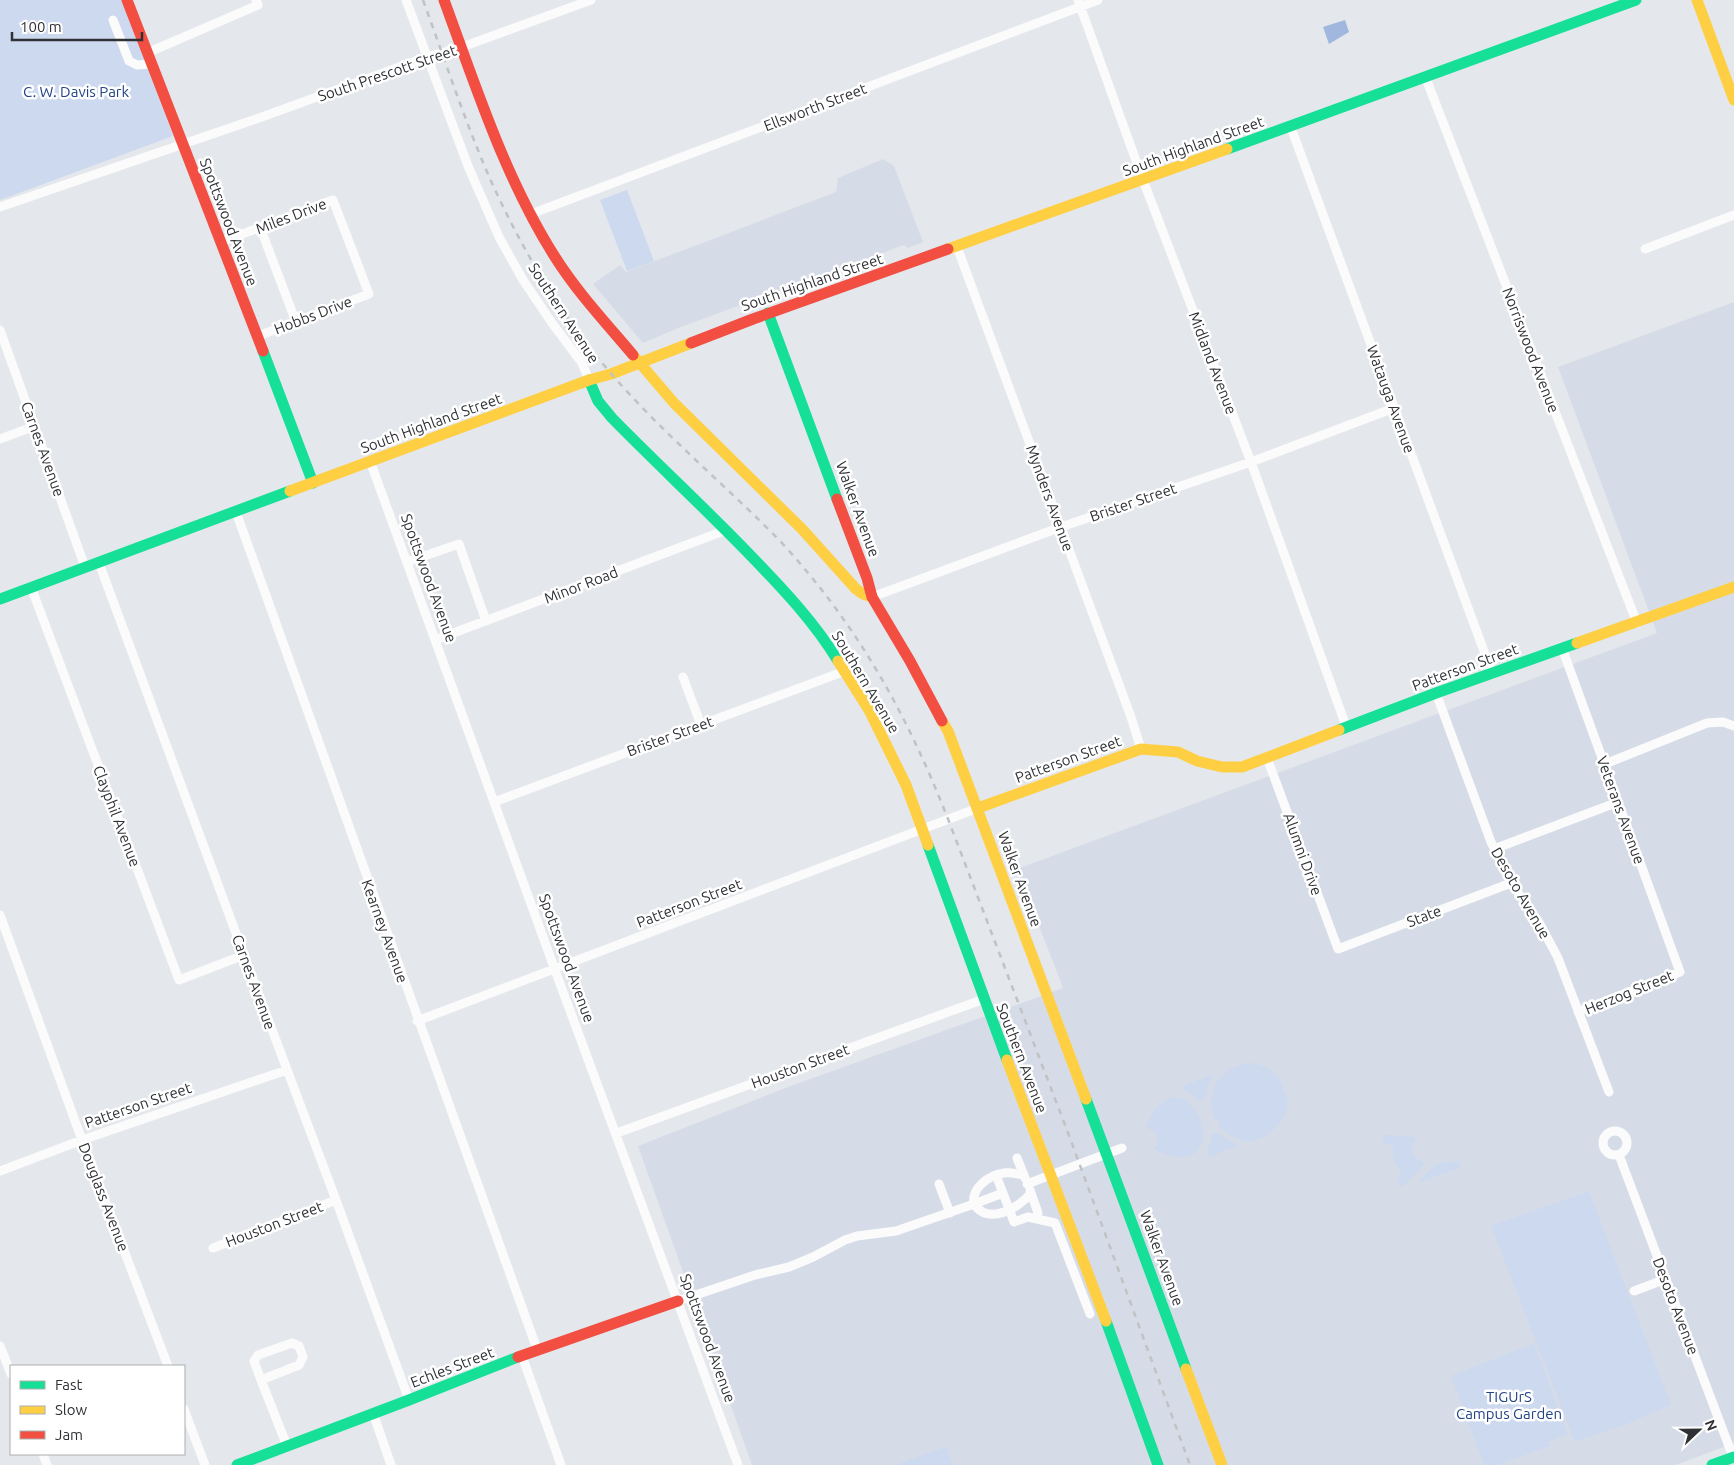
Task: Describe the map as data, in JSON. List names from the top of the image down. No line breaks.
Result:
{"streets":{"street":["South Prescott Street","Ellsworth Street","South Highland Street","Miles Drive","Spottswood Avenue","Southern Avenue","Hobbs Drive","Norriswood Avenue","Midland Avenue","Watauga Avenue","Carnes Avenue","Mynders Avenue","Brister Street","Walker Avenue","Minor Road","Patterson Street","Veterans Avenue","Clayphil Avenue","Alumni Drive","Desoto Avenue","State","Kearney Avenue","Herzog Street","Houston Street","Douglass Avenue","Echles Street"]},"crossings":[["South Prescott Street","Spottswood Avenue"],["South Prescott Street","Southern Avenue"],["Ellsworth Street","Southern Avenue"],["Ellsworth Street","Midland Avenue"],["South Highland Street","Spottswood Avenue"],["South Highland Street","Southern Avenue"],["South Highland Street","Norriswood Avenue"],["South Highland Street","Midland Avenue"],["South Highland Street","Watauga Avenue"],["South Highland Street","Carnes Avenue"],["South Highland Street","Mynders Avenue"],["South Highland Street","Walker Avenue"],["South Highland Street","Clayphil Avenue"],["South Highland Street","Kearney Avenue"],["Miles Drive","Spottswood Avenue"],["Miles Drive","Hobbs Drive"],["Spottswood Avenue","Hobbs Drive"],["Spottswood Avenue","Brister Street"],["Spottswood Avenue","Minor Road"],["Spottswood Avenue","Patterson Street"],["Spottswood Avenue","Houston Street"],["Spottswood Avenue","Echles Street"],["Southern Avenue","Brister Street"],["Southern Avenue","Walker Avenue"],["Southern Avenue","Minor Road"],["Southern Avenue","Patterson Street"],["Southern Avenue","Houston Street"],["Norriswood Avenue","Patterson Street"],["Midland Avenue","Brister Street"],["Midland Avenue","Patterson Street"],["Watauga Avenue","Brister Street"],["Watauga Avenue","Patterson Street"],["Carnes Avenue","Patterson Street"],["Carnes Avenue","Clayphil Avenue"],["Carnes Avenue","Houston Street"],["Carnes Avenue","Echles Street"],["Mynders Avenue","Brister Street"],["Mynders Avenue","Patterson Street"],["Brister Street","Walker Avenue"],["Walker Avenue","Patterson Street"],["Patterson Street","Veterans Avenue"],["Patterson Street","Alumni Drive"],["Patterson Street","Desoto Avenue"],["Patterson Street","Kearney Avenue"],["Patterson Street","Douglass Avenue"],["Veterans Avenue","Herzog Street"],["Alumni Drive","State"],["Desoto Avenue","State"],["Desoto Avenue","Herzog Street"],["Kearney Avenue","Echles Street"]],"parks":["C. W. Davis Park","TIGUrS Campus Garden"],"legend":["Fast","Slow","Jam"],"scale_bar":"100 m","north":"right"}
